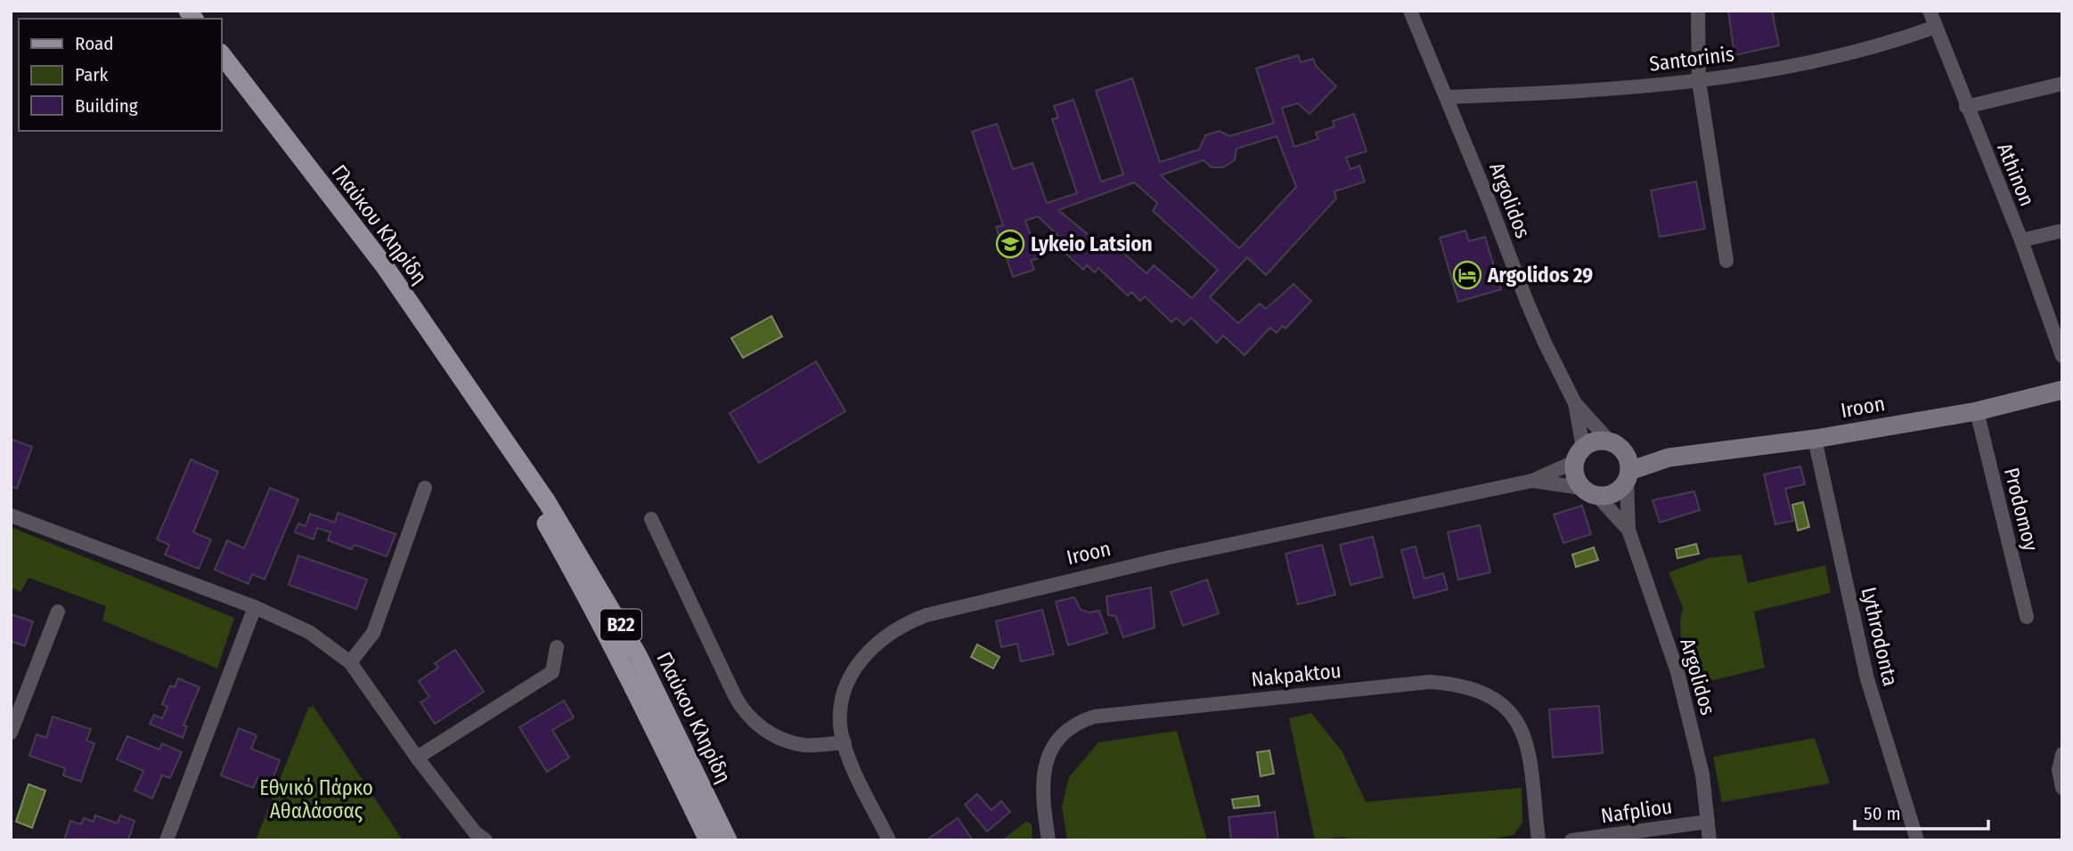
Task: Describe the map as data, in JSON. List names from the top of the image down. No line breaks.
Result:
{"streets":{"main road":["Γλαύκου Κληρίδη","B22"],"street":["Santorinis","Athinon","Argolidos","Iroon","Prodomoy","Lythrodonta","Nakpaktou","Nafpliou"]},"crossings":[["Santorinis","Athinon"],["Santorinis","Argolidos"],["Argolidos","Iroon"],["Argolidos","Nafpliou"],["Iroon","Prodomoy"],["Iroon","Lythrodonta"]],"parks":["Εθνικό Πάρκο Αθαλάσσας"],"places":{"school or university":["Lykeio Latsion"],"hotel":["Argolidos 29"]},"legend":["Road","Park","Building"],"scale_bar":"50 m"}
